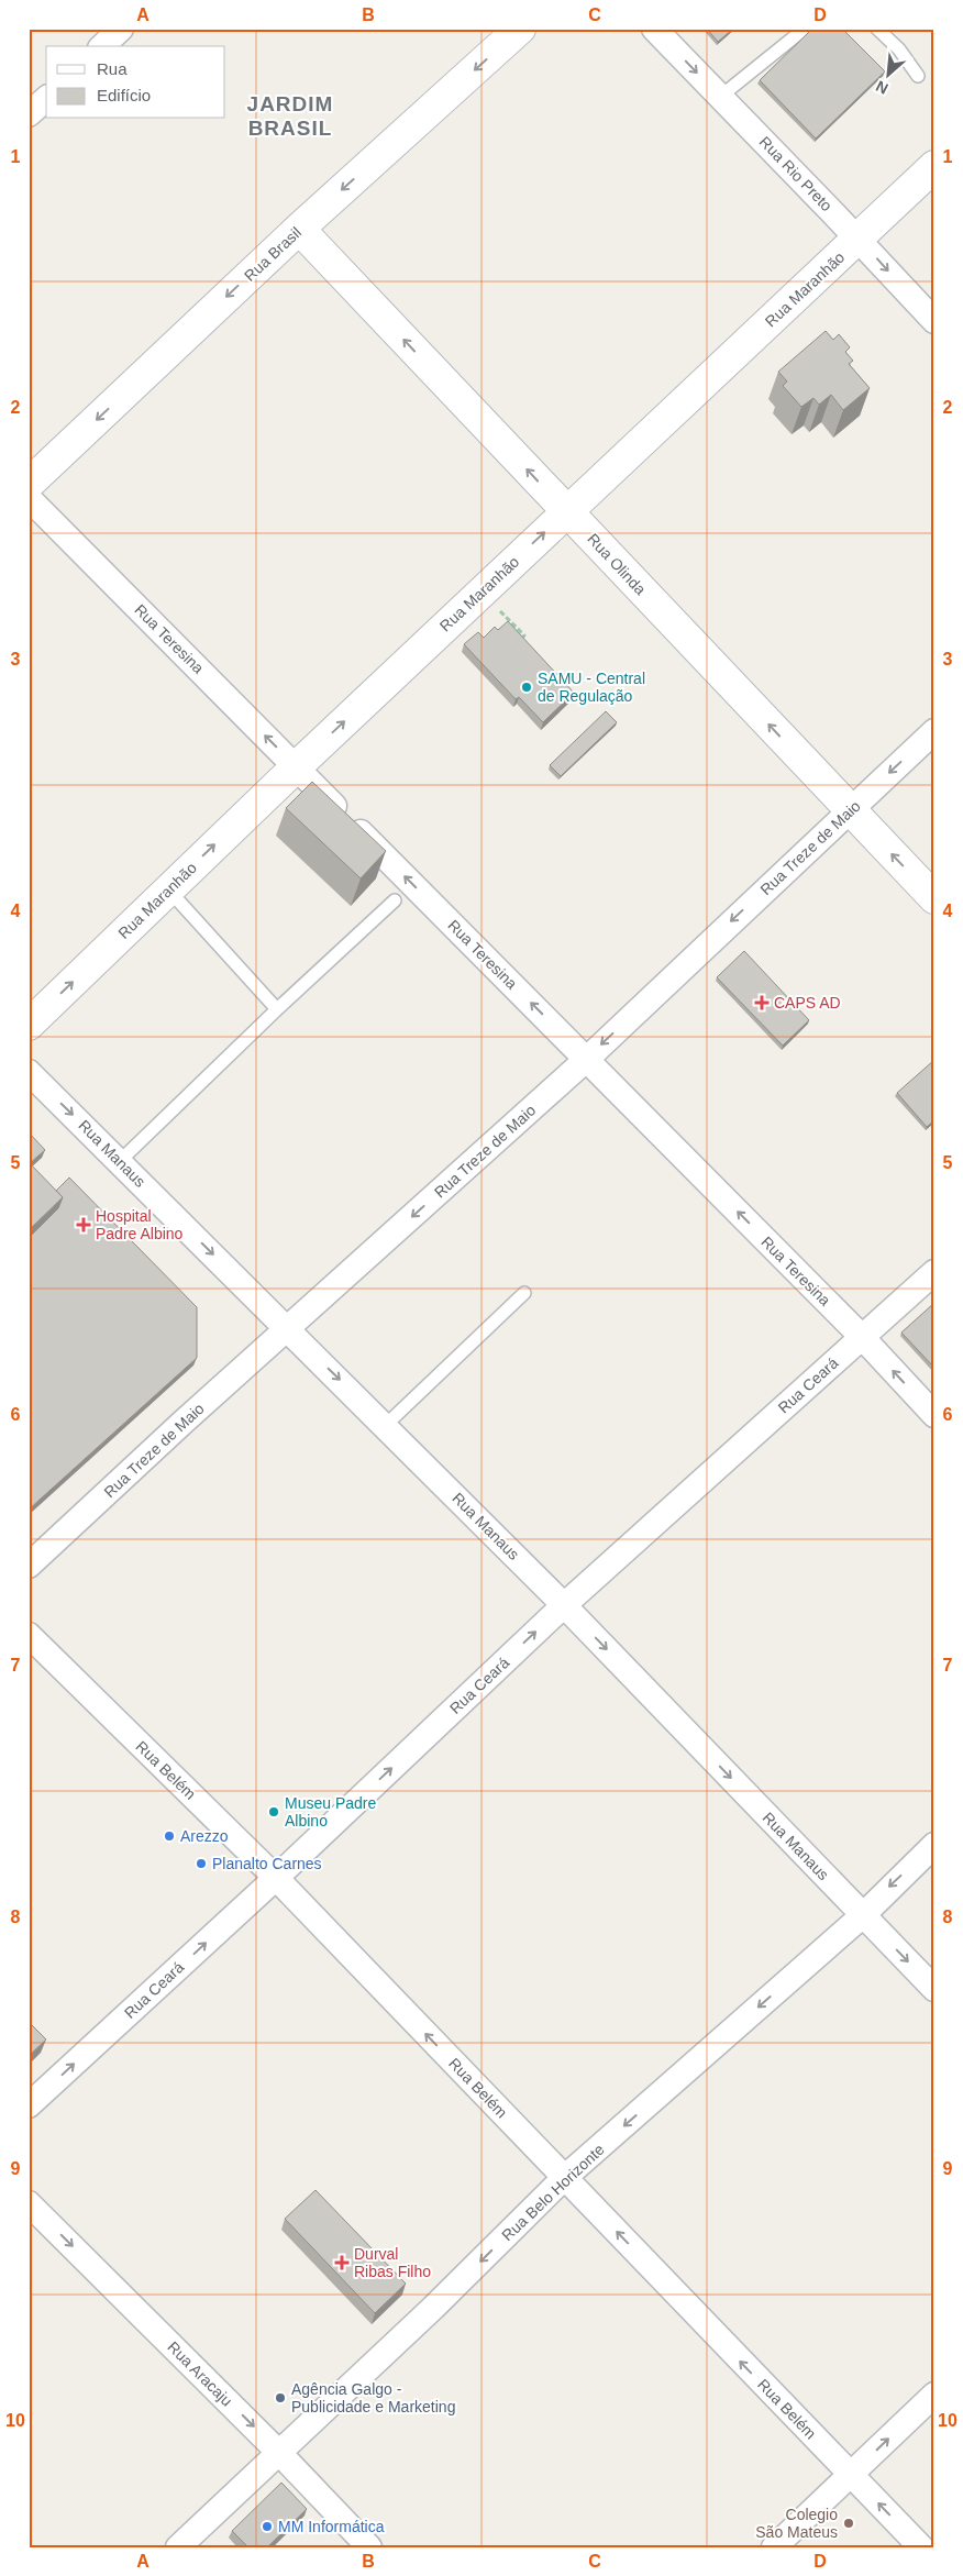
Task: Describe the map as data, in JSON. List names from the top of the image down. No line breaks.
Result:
{"streets":{"street":["Rua Rio Preto","Rua Brasil","Rua Maranhão","Rua Olinda","Rua Teresina","Rua Treze de Maio","Rua Manaus","Rua Ceará","Rua Belém","Rua Belo Horizonte","Rua Aracaju"]},"crossings":[["Rua Rio Preto","Rua Maranhão"],["Rua Brasil","Rua Olinda"],["Rua Maranhão","Rua Olinda"],["Rua Maranhão","Rua Teresina"],["Rua Olinda","Rua Treze de Maio"],["Rua Teresina","Rua Treze de Maio"],["Rua Teresina","Rua Ceará"],["Rua Treze de Maio","Rua Manaus"],["Rua Manaus","Rua Ceará"],["Rua Manaus","Rua Belo Horizonte"],["Rua Ceará","Rua Belém"],["Rua Belém","Rua Belo Horizonte"],["Rua Belo Horizonte","Rua Aracaju"]],"one_way":["Rua Rio Preto","Rua Brasil","Rua Maranhão","Rua Olinda","Rua Teresina","Rua Treze de Maio","Rua Manaus","Rua Ceará","Rua Belém","Rua Belo Horizonte","Rua Aracaju"],"districts":["JARDIM BRASIL"],"places":{"other":["SAMU - Central de Regulação","Museu Padre Albino","Arezzo","Planalto Carnes","Agência Galgo - Publicidade e Marketing","Colegio São Mateus","MM Informática"],"health":["CAPS AD","Hospital Padre Albino","Durval Ribas Filho"]},"legend":["Rua","Edifício"],"north":"bottom left","grid":{"columns":["A","B","C","D"],"rows":["1","2","3","4","5","6","7","8","9","10"]}}
